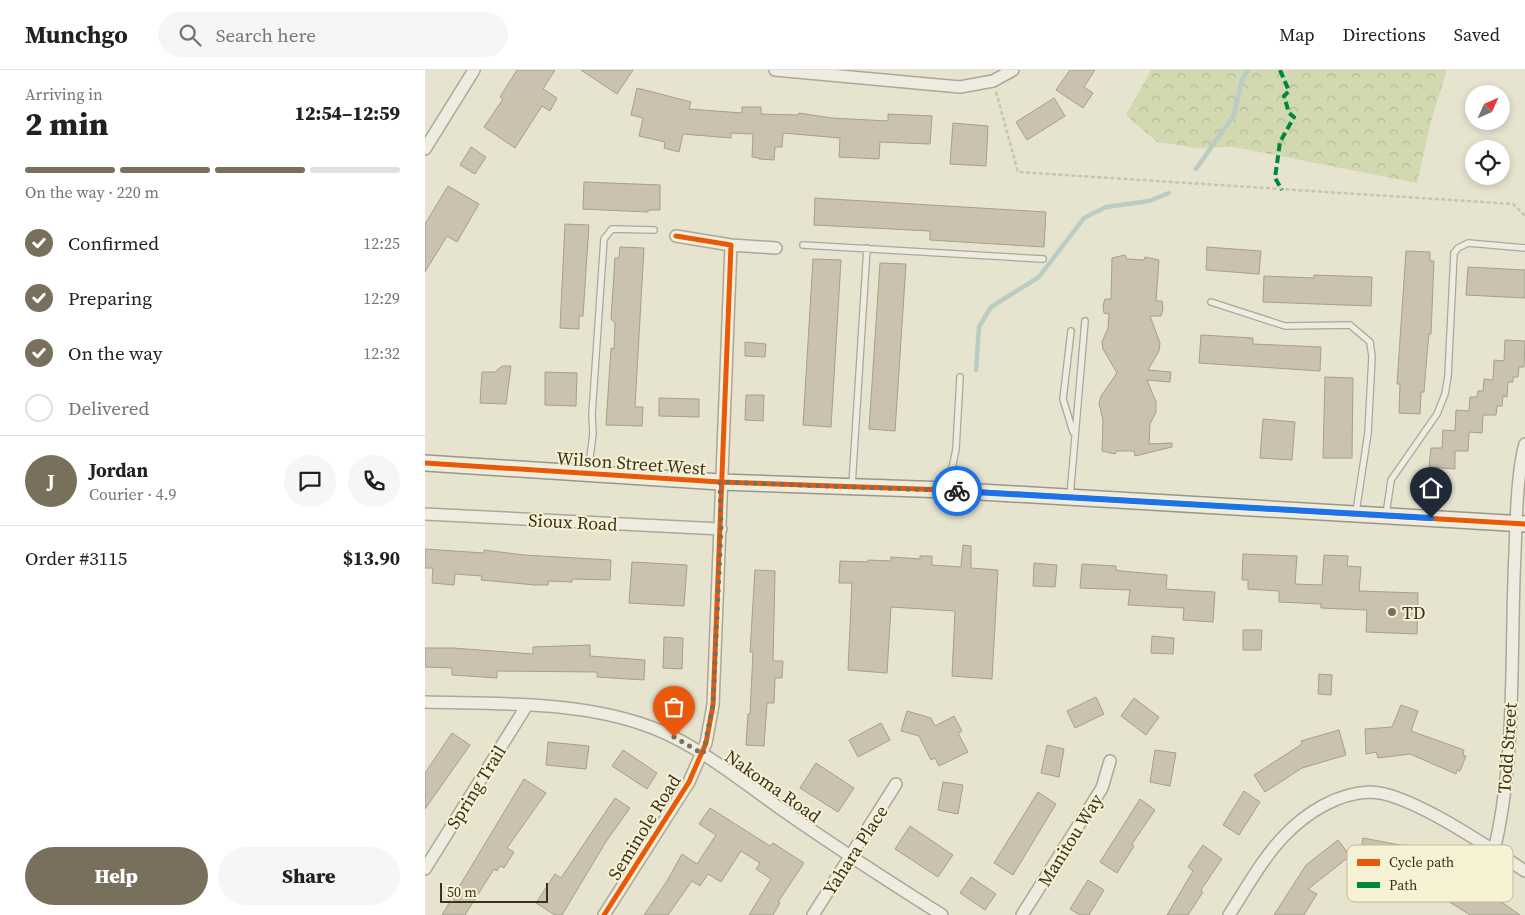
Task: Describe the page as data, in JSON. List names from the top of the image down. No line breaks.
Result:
{"streets":{"main road":["Wilson Street West"],"street":["Sioux Road","Todd Street","Nakoma Road","Spring Trail","Seminole Road","Manitou Way","Yahara Place"]},"crossings":[["Wilson Street West","Todd Street"],["Wilson Street West","Seminole Road"],["Sioux Road","Seminole Road"],["Nakoma Road","Spring Trail"],["Nakoma Road","Seminole Road"],["Nakoma Road","Yahara Place"]],"places":["TD"],"legend":["Cycle path","Path"],"scale_bar":"50 m","north":"top right","page":{"header":"Munchgo","search":"Search here","nav":["Map","Directions","Saved"],"heading":["2 min","Arriving in","12:54–12:59"],"panel":["Jordan","Courier · 4.9","Order #3115","$13.90"],"bar":"On the way · 220 m","list":[["Confirmed","12:25"],["Preparing","12:29"],["On the way","12:32"],"Delivered"],"round":"J","buttons":["Help","Share"],"scale":"50 m"}}
